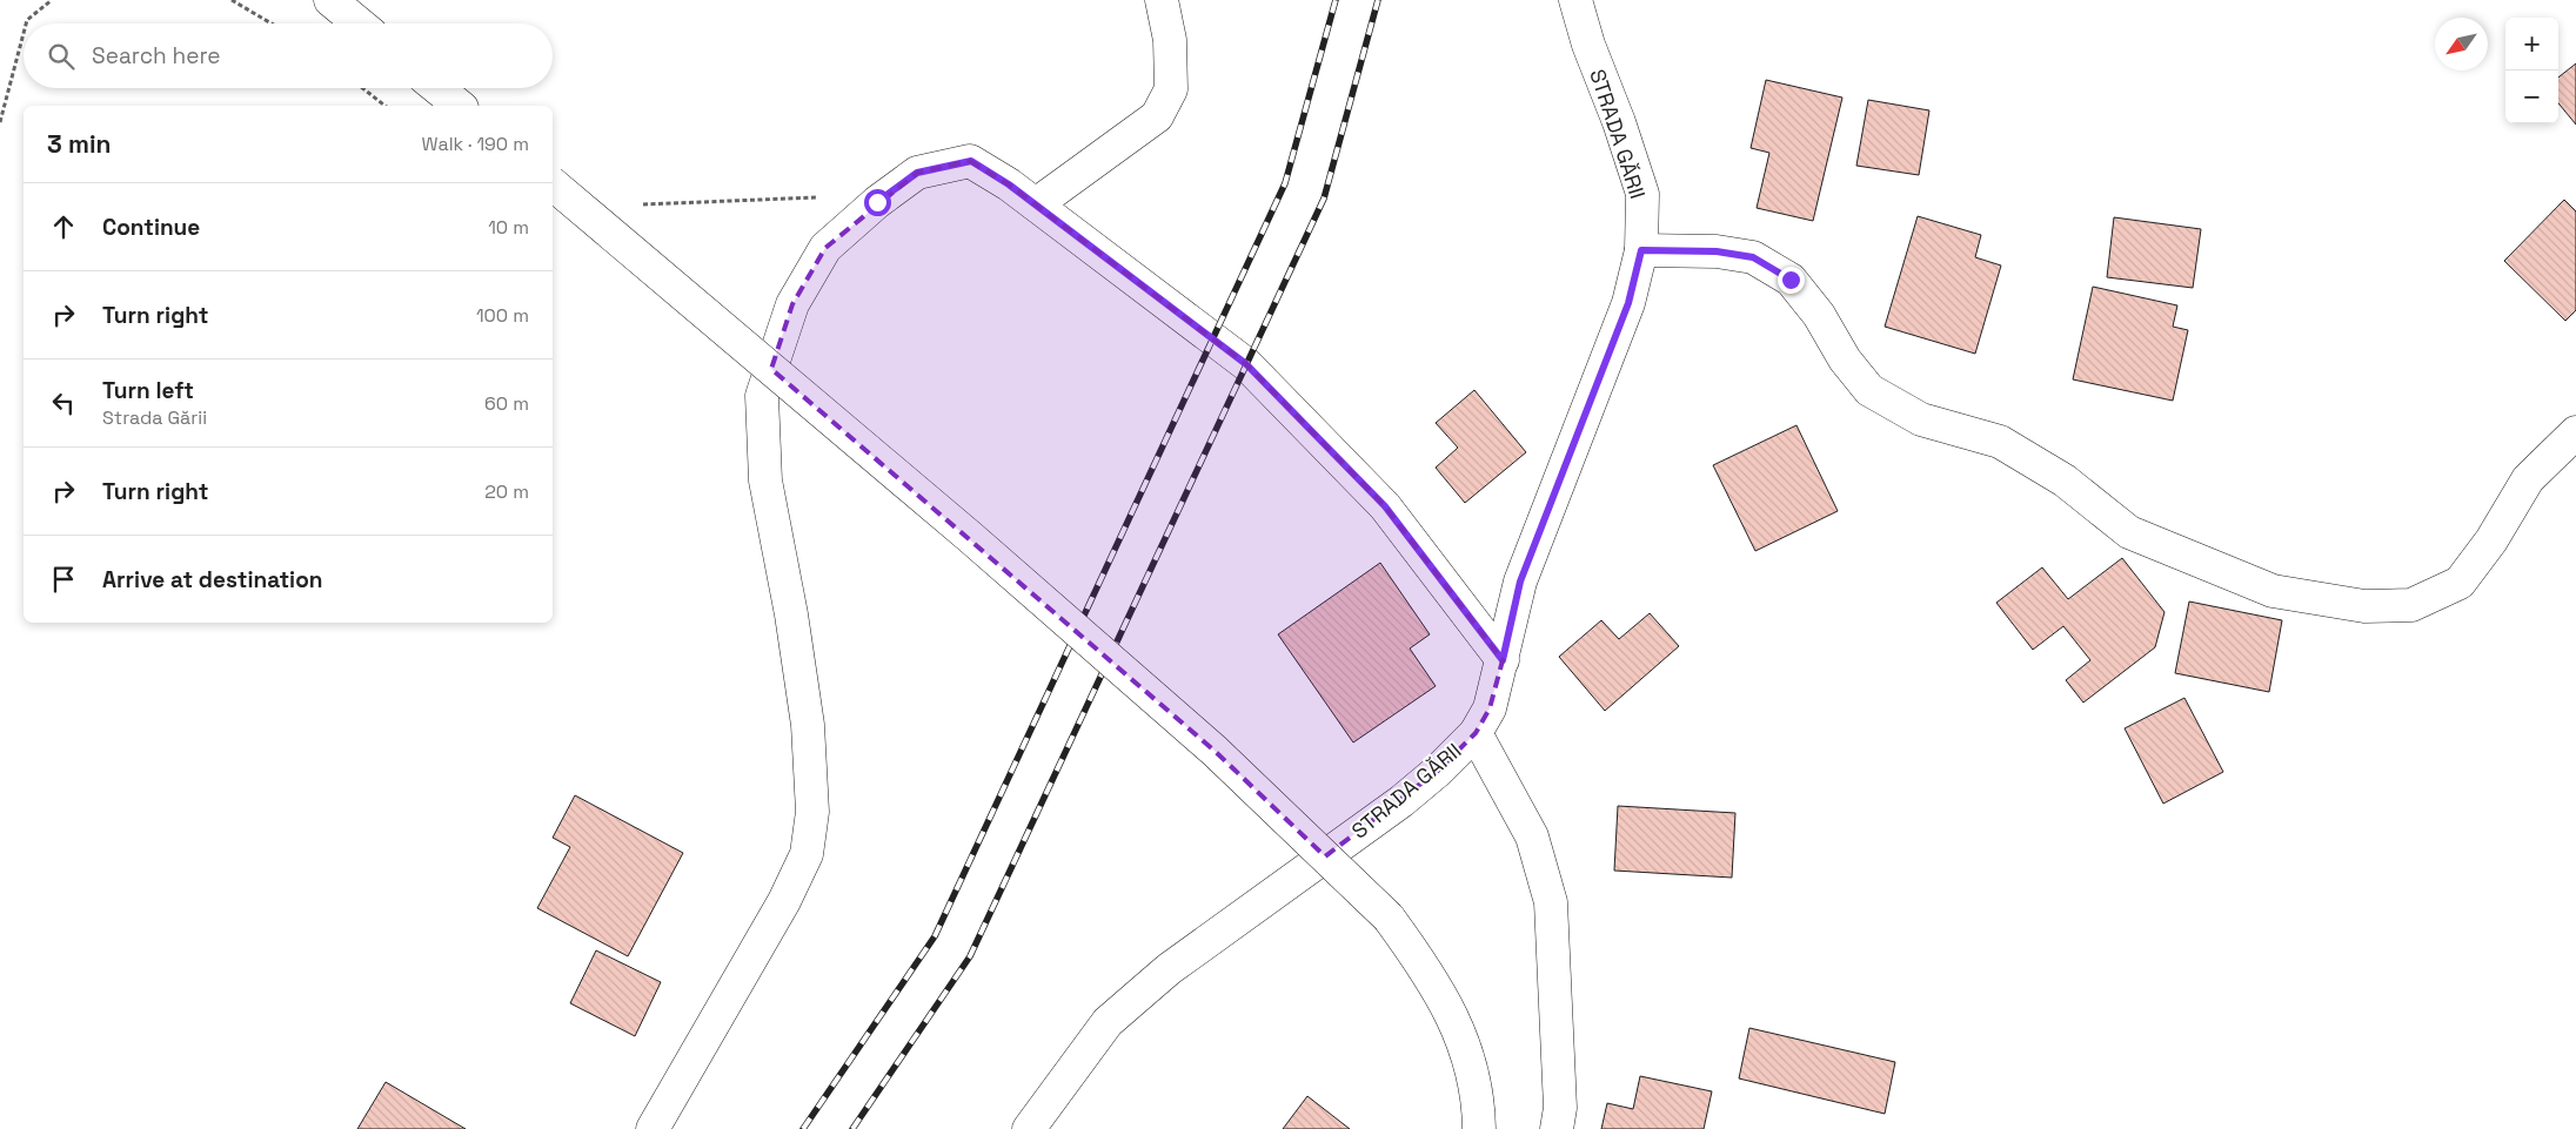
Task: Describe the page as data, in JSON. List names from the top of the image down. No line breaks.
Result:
{"streets":{"street":["STRADA GĂRII"]},"north":"bottom left","page":{"map_buttons":["+","−"],"search":"Search here","heading":["3 min","Walk · 190 m"],"list":[["Continue","10 m"],["Turn right","100 m"],["Turn left","Strada Gării","60 m"],["Turn right","20 m"],"Arrive at destination"]}}
